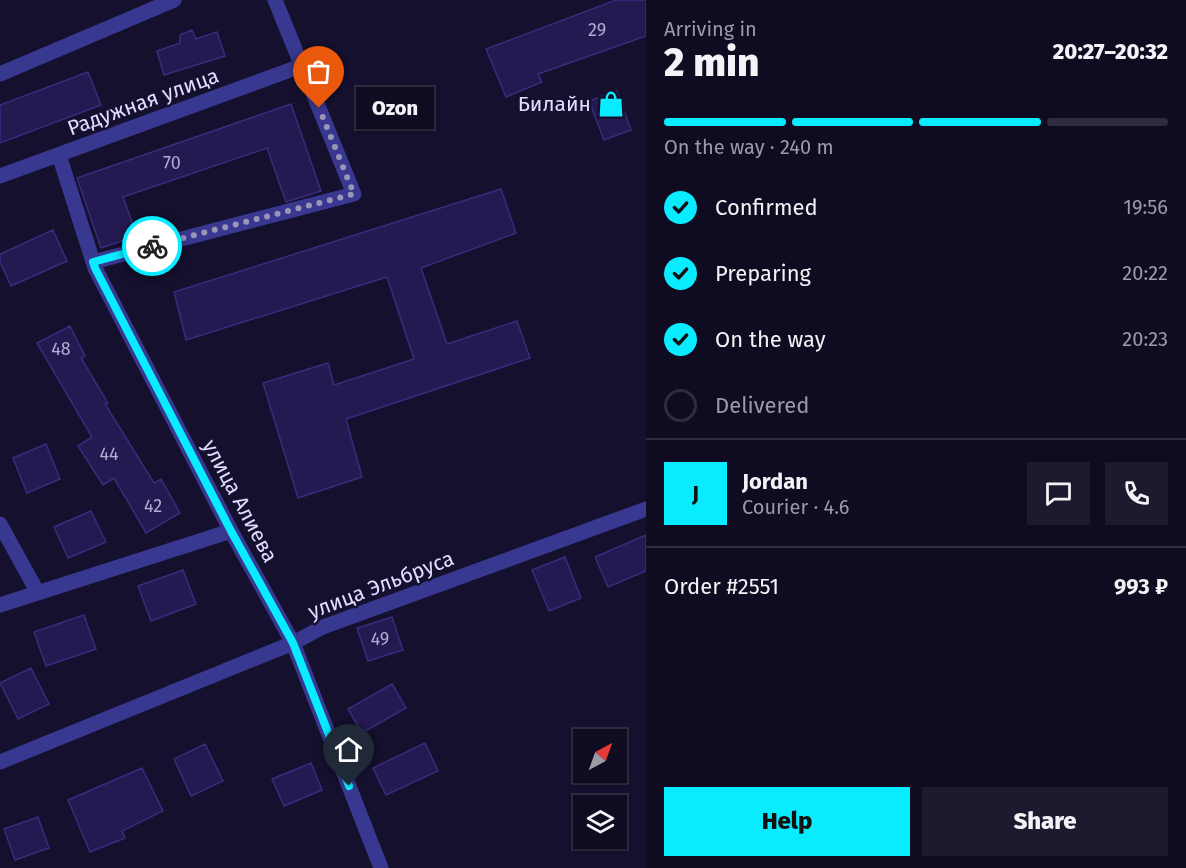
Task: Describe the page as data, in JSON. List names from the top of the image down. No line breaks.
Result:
{"streets":{"street":["Радужная улица","улица Алиева","улица Эльбруса"]},"crossings":[["Радужная улица","улица Алиева"],["улица Алиева","улица Эльбруса"]],"places":{"shop":["Билайн"],"other":["Ozon"]},"house_numbers":["29","70","48","44","42","49"],"north":"top right","page":{"heading":["2 min","Arriving in","20:27–20:32"],"panel":["Jordan","Courier · 4.6","Order #2551","993 ₽"],"bubble":"Ozon","bar":"On the way · 240 m","list":[["Confirmed","19:56"],["Preparing","20:22"],["On the way","20:23"],"Delivered"],"round":"J","buttons":["Help","Share"]}}
